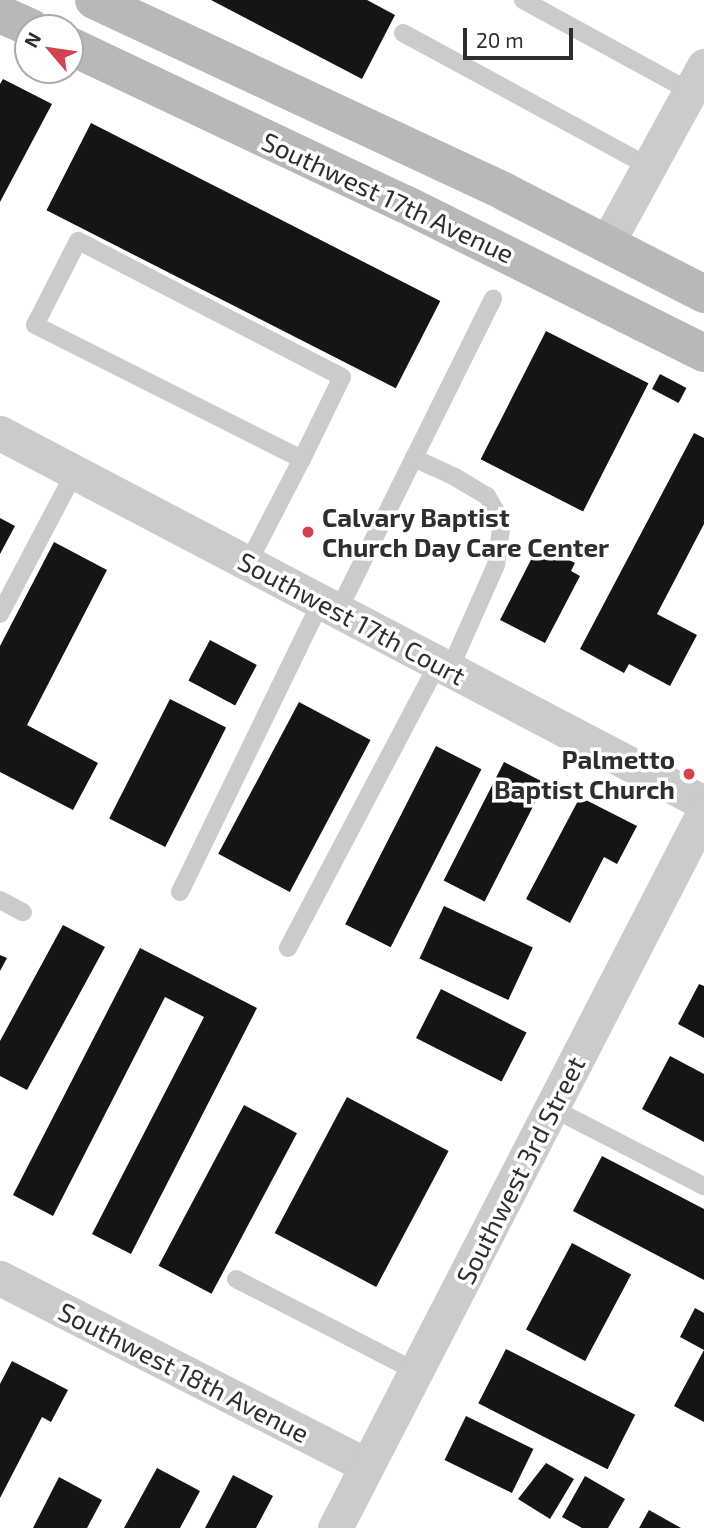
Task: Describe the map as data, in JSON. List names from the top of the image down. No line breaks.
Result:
{"streets":{"main road":["Southwest 17th Avenue"],"street":["Southwest 17th Court","Southwest 3rd Street","Southwest 18th Avenue"]},"crossings":[["Southwest 3rd Street","Southwest 18th Avenue"]],"places":["Calvary Baptist Church Day Care Center","Palmetto Baptist Church"],"scale_bar":"20 m","north":"top left"}
